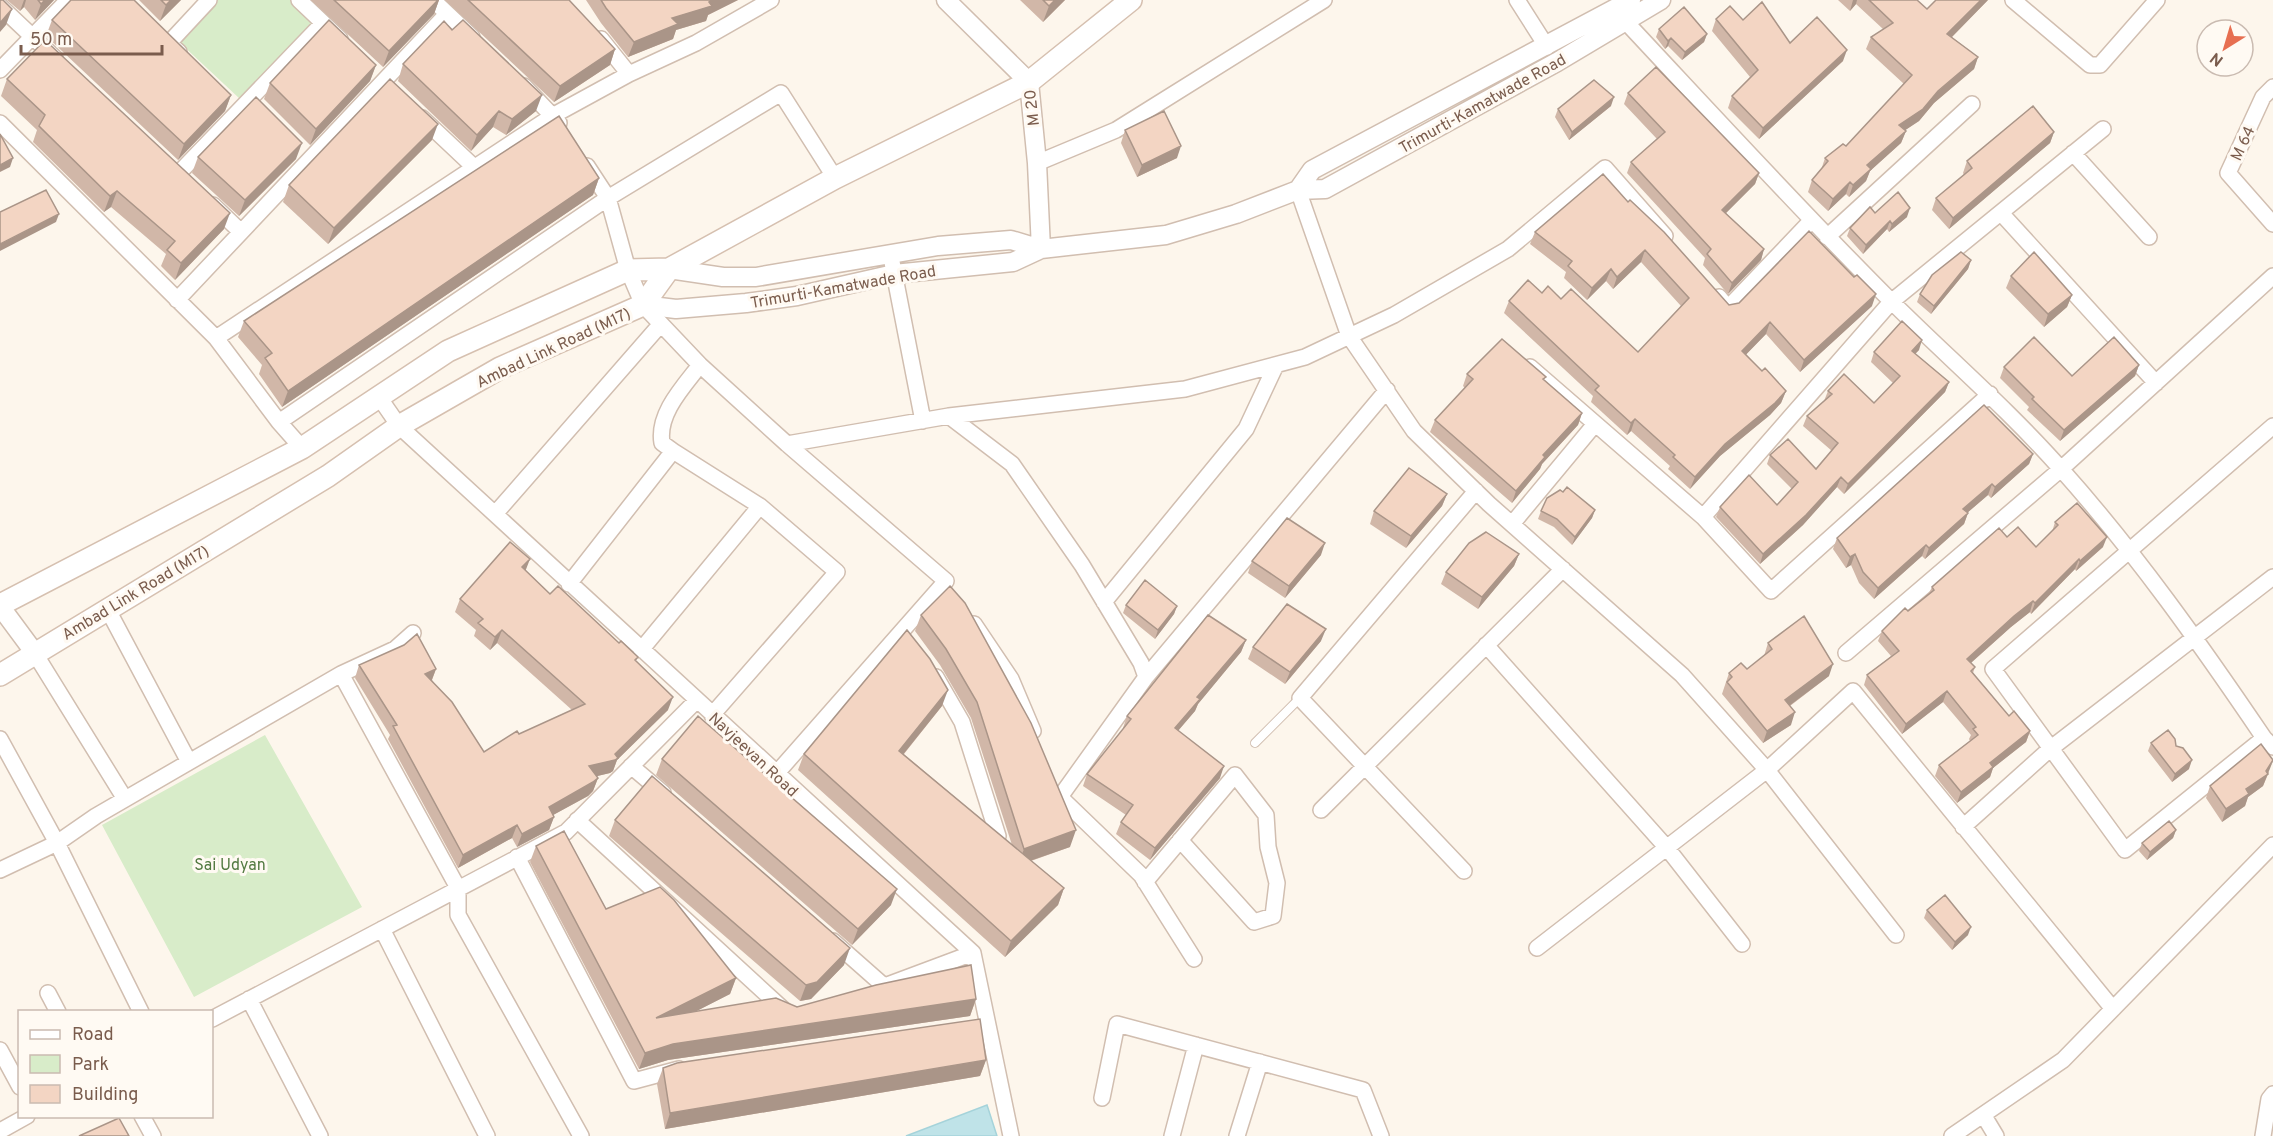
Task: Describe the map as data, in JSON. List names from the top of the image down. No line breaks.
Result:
{"streets":{"main road":["Ambad Link Road (M17)"],"street":["Trimurti-Kamatwade Road","M 20","M 64","Navjeevan Road"]},"crossings":[["Trimurti-Kamatwade Road","M 20"],["Trimurti-Kamatwade Road","Ambad Link Road (M17)"],["M 20","Ambad Link Road (M17)"],["Ambad Link Road (M17)","Navjeevan Road"]],"parks":["Sai Udyan"],"legend":["Road","Park","Building"],"scale_bar":"50 m","north":"bottom left"}
